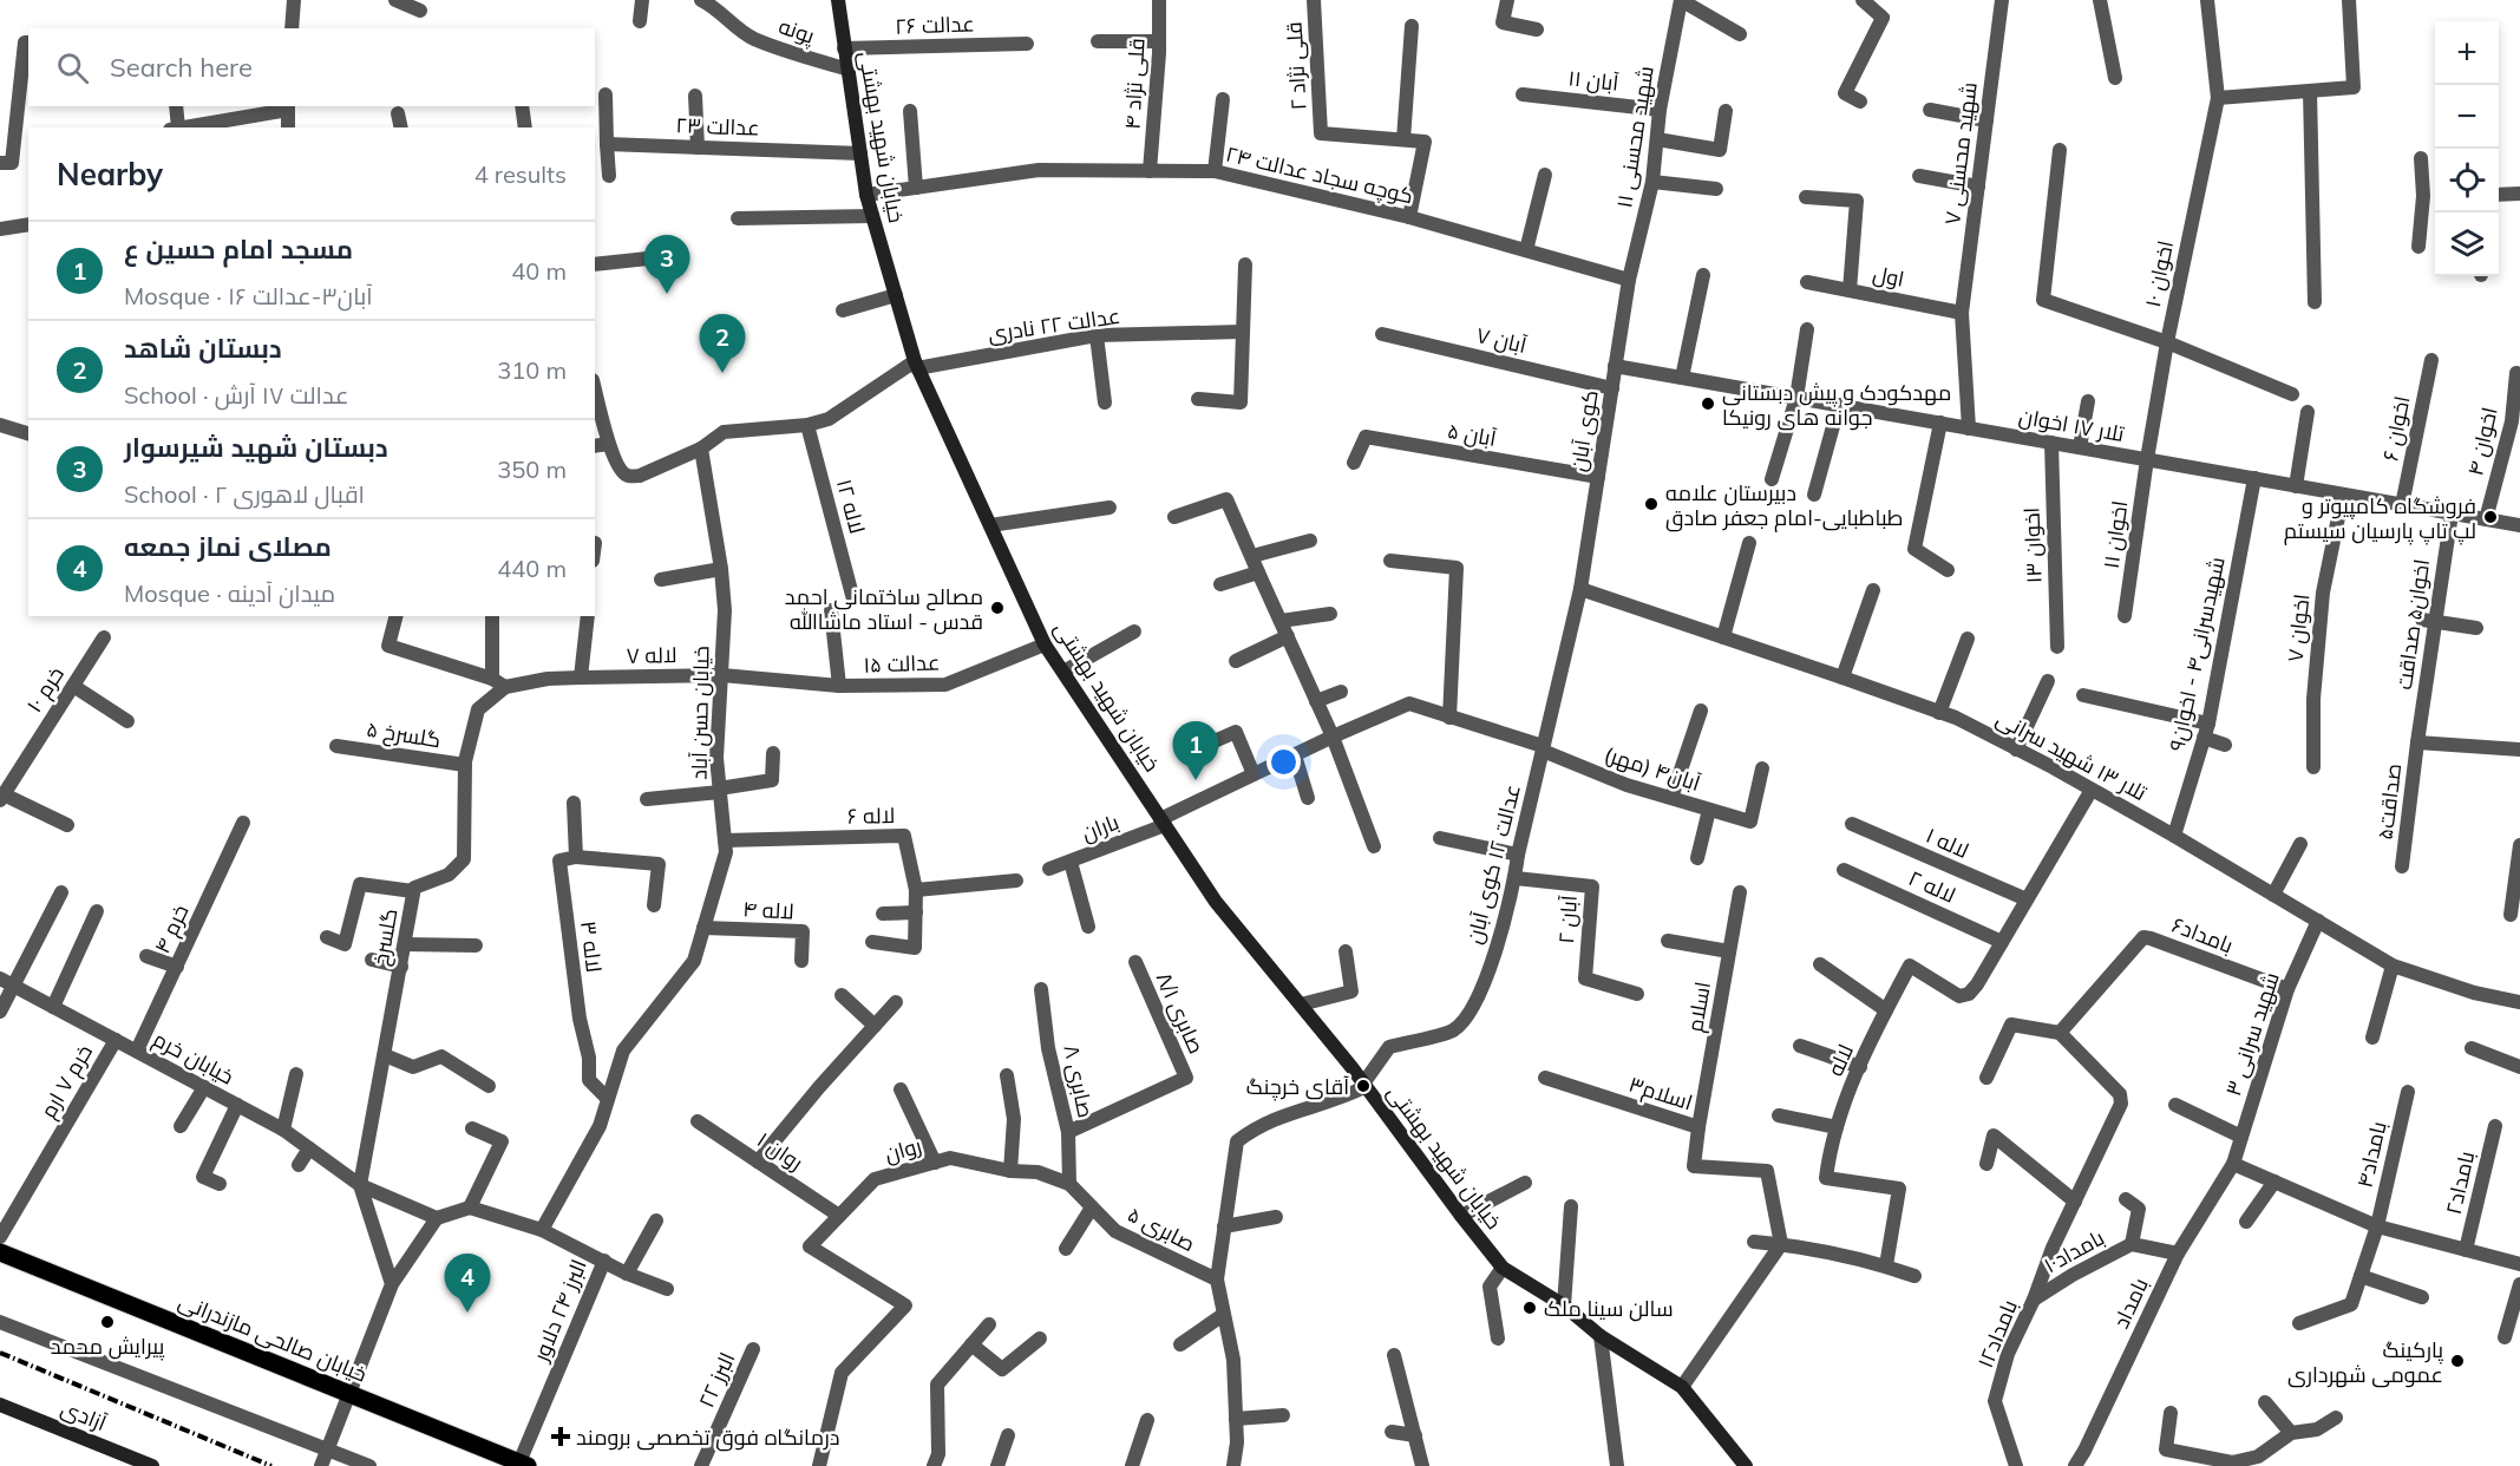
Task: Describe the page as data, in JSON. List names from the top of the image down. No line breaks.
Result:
{"streets":{"main road":["خیابان شهید بهشتی","خیابان صالحی مازندرانی","آزادی"],"street":["عدالت ۲۶","پونه","قلی نژاد ۲","آبان ۱۱","قلی نژاد ۴","عدالت ۲۳","شهید محسنی ۱۱","شهید محسنی ۷","کوچه سجاد عدالت ۲۴","اخوان ۱۰","اول","عدالت ۲۲ نادری","آبان ۷","تلار ۱۷ اخوان","اخوان ۶","کوی آبان","آبان ۵","اخوان ۴","لاله ۱۲","اخوان ۱۱","اخوان ۱۳","اخوان۵ صداقت","اخوان ۷","شهیدسرانی۴ - اخوان۹","لاله ۷","عدالت ۱۵","خرم ۱۰","خیابان حسن آباد","گلسرخ ۵","تلار ۱۳ شهید سرانی","آبان۴ (مهر)","صداقت۵","لاله ۶","باران","لاله ۱","عدالت ۱۲ کوی آبان","لاله ۲","لاله ۴","آبان ۲","خرم ۴","بامداد۶","گلسرخ","لاله ۳","اسلام","صابری ۸/۱","شهید سرانی ۳","خیابان خرم","لاله","خرم ۷ ارم","صابری ۸","اسلام۳","روان","روان ۱","بامداد۴","بامداد۲","صابری ۵","بامداد۱۰","بامداد","البرز ۲۴ دلاور","بامداد۱۲","البرز ۲۲"]},"crossings":[["عدالت ۲۶","خیابان شهید بهشتی"],["پونه","خیابان شهید بهشتی"],["آبان ۱۱","شهید محسنی ۱۱"],["قلی نژاد ۴","کوچه سجاد عدالت ۲۴"],["عدالت ۲۳","خیابان شهید بهشتی"],["خیابان شهید بهشتی","کوچه سجاد عدالت ۲۴"],["خیابان شهید بهشتی","عدالت ۲۲ نادری"],["خیابان شهید بهشتی","عدالت ۱۵"],["خیابان شهید بهشتی","باران"],["خیابان شهید بهشتی","عدالت ۱۲ کوی آبان"],["شهید محسنی ۱۱","کوچه سجاد عدالت ۲۴"],["شهید محسنی ۱۱","کوی آبان"],["شهید محسنی ۷","اول"],["شهید محسنی ۷","تلار ۱۷ اخوان"],["کوچه سجاد عدالت ۲۴","کوی آبان"],["اخوان ۱۰","تلار ۱۷ اخوان"],["اخوان ۱۰","اخوان ۱۱"],["آبان ۷","کوی آبان"],["تلار ۱۷ اخوان","اخوان ۶"],["تلار ۱۷ اخوان","کوی آبان"],["تلار ۱۷ اخوان","اخوان ۴"],["تلار ۱۷ اخوان","اخوان ۱۱"],["تلار ۱۷ اخوان","اخوان ۱۳"],["تلار ۱۷ اخوان","اخوان۵ صداقت"],["تلار ۱۷ اخوان","اخوان ۷"],["تلار ۱۷ اخوان","شهیدسرانی۴ - اخوان۹"],["کوی آبان","آبان ۵"],["کوی آبان","تلار ۱۳ شهید سرانی"],["کوی آبان","عدالت ۱۲ کوی آبان"],["اخوان۵ صداقت","صداقت۵"],["شهیدسرانی۴ - اخوان۹","تلار ۱۳ شهید سرانی"],["لاله ۷","عدالت ۱۵"],["لاله ۷","خیابان حسن آباد"],["لاله ۷","گلسرخ"],["عدالت ۱۵","خیابان حسن آباد"],["خیابان حسن آباد","لاله ۶"],["خیابان حسن آباد","لاله ۴"],["خیابان حسن آباد","لاله ۳"],["خیابان حسن آباد","البرز ۲۴ دلاور"],["گلسرخ ۵","گلسرخ"],["تلار ۱۳ شهید سرانی","عدالت ۱۲ کوی آبان"],["تلار ۱۳ شهید سرانی","شهید سرانی ۳"],["آبان۴ (مهر)","باران"],["آبان۴ (مهر)","عدالت ۱۲ کوی آبان"],["عدالت ۱۲ کوی آبان","آبان ۲"],["لاله ۲","لاله"],["خرم ۴","خیابان خرم"],["بامداد۶","شهید سرانی ۳"],["بامداد۶","بامداد۱۲"],["گلسرخ","خیابان خرم"],["اسلام","اسلام۳"],["صابری ۸/۱","صابری ۸"],["شهید سرانی ۳","بامداد"],["خیابان خرم","خرم ۷ ارم"],["صابری ۸","روان"],["روان","روان ۱"],["روان","صابری ۵"],["بامداد۱۰","بامداد"],["بامداد۱۰","بامداد۱۲"],["البرز ۲۴ دلاور","خیابان صالحی مازندرانی"]],"places":{"other":["مهدکودک و پیش دبستانی جوانه های رونیکا","دبیرستان علامه طباطبایی-امام جعفر صادق","فروشگاه کامپیوتر و لپ تاپ پارسیان سیستم","مصالح ساختمانی احمد قدس - استاد ماشاالله","آقای خرچنگ","سالن سینا ملک","پیرایش محمد","پارکینگ عمومی شهرداری"],"health":["درمانگاه فوق تخصصی برومند"]},"page":{"map_buttons":["+","−"],"search":"Search here","heading":["Nearby","4 results"],"list":[{"mark":"1","name":"مسجد امام حسین ع","note":"Mosque · آبان۳-عدالت ۱۶","value":"40 m"},{"mark":"2","name":"دبستان شاهد","note":"School · عدالت ۱۷ آرش","value":"310 m"},{"mark":"3","name":"دبستان شهید شیرسوار","note":"School · اقبال لاهوری ۲","value":"350 m"},{"mark":"4","name":"مصلای نماز جمعه","note":"Mosque · میدان آدینه","value":"440 m"}],"pins":["3","2","1","4"]}}
